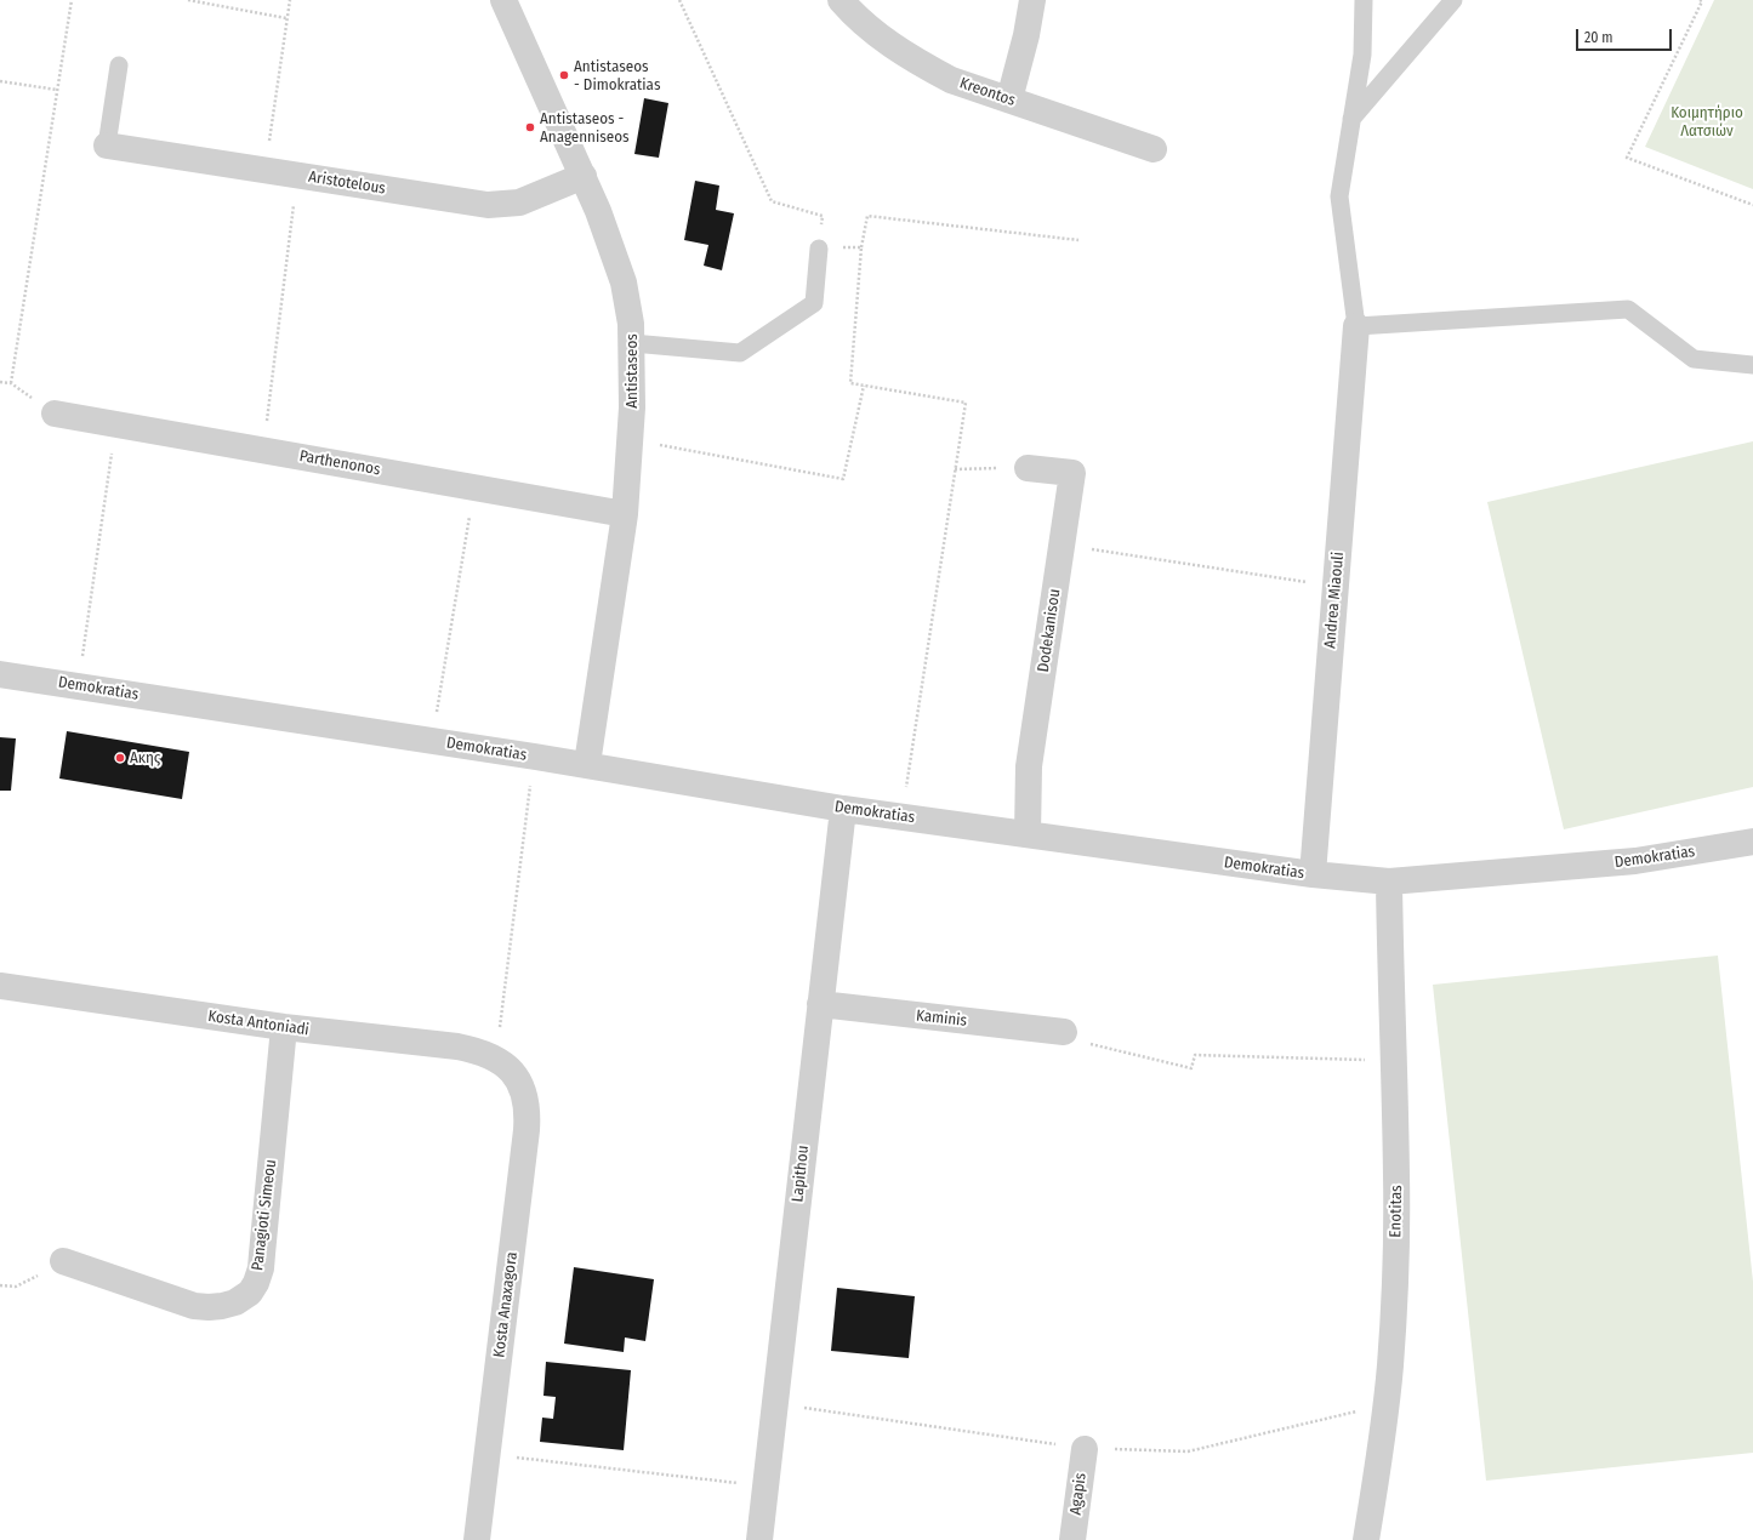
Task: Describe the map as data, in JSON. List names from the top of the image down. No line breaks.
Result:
{"streets":{"street":["Kreontos","Aristotelous","Antistaseos","Parthenonos","Andrea Miaouli","Dodekanisou","Demokratias","Kaminis","Kosta Antoniadi","Lapithou","Enotitas","Panagioti Simeou","Kosta Anaxagora","Agapis"]},"crossings":[["Aristotelous","Antistaseos"],["Antistaseos","Parthenonos"],["Antistaseos","Demokratias"],["Andrea Miaouli","Demokratias"],["Dodekanisou","Demokratias"],["Demokratias","Lapithou"],["Demokratias","Enotitas"],["Kaminis","Lapithou"],["Kosta Antoniadi","Panagioti Simeou"],["Kosta Antoniadi","Kosta Anaxagora"]],"parks":["Κοιμητήριο Λατσιών"],"places":["Antistaseos - Dimokratias","Antistaseos - Anagenniseos","Ακης"],"scale_bar":"20 m"}
